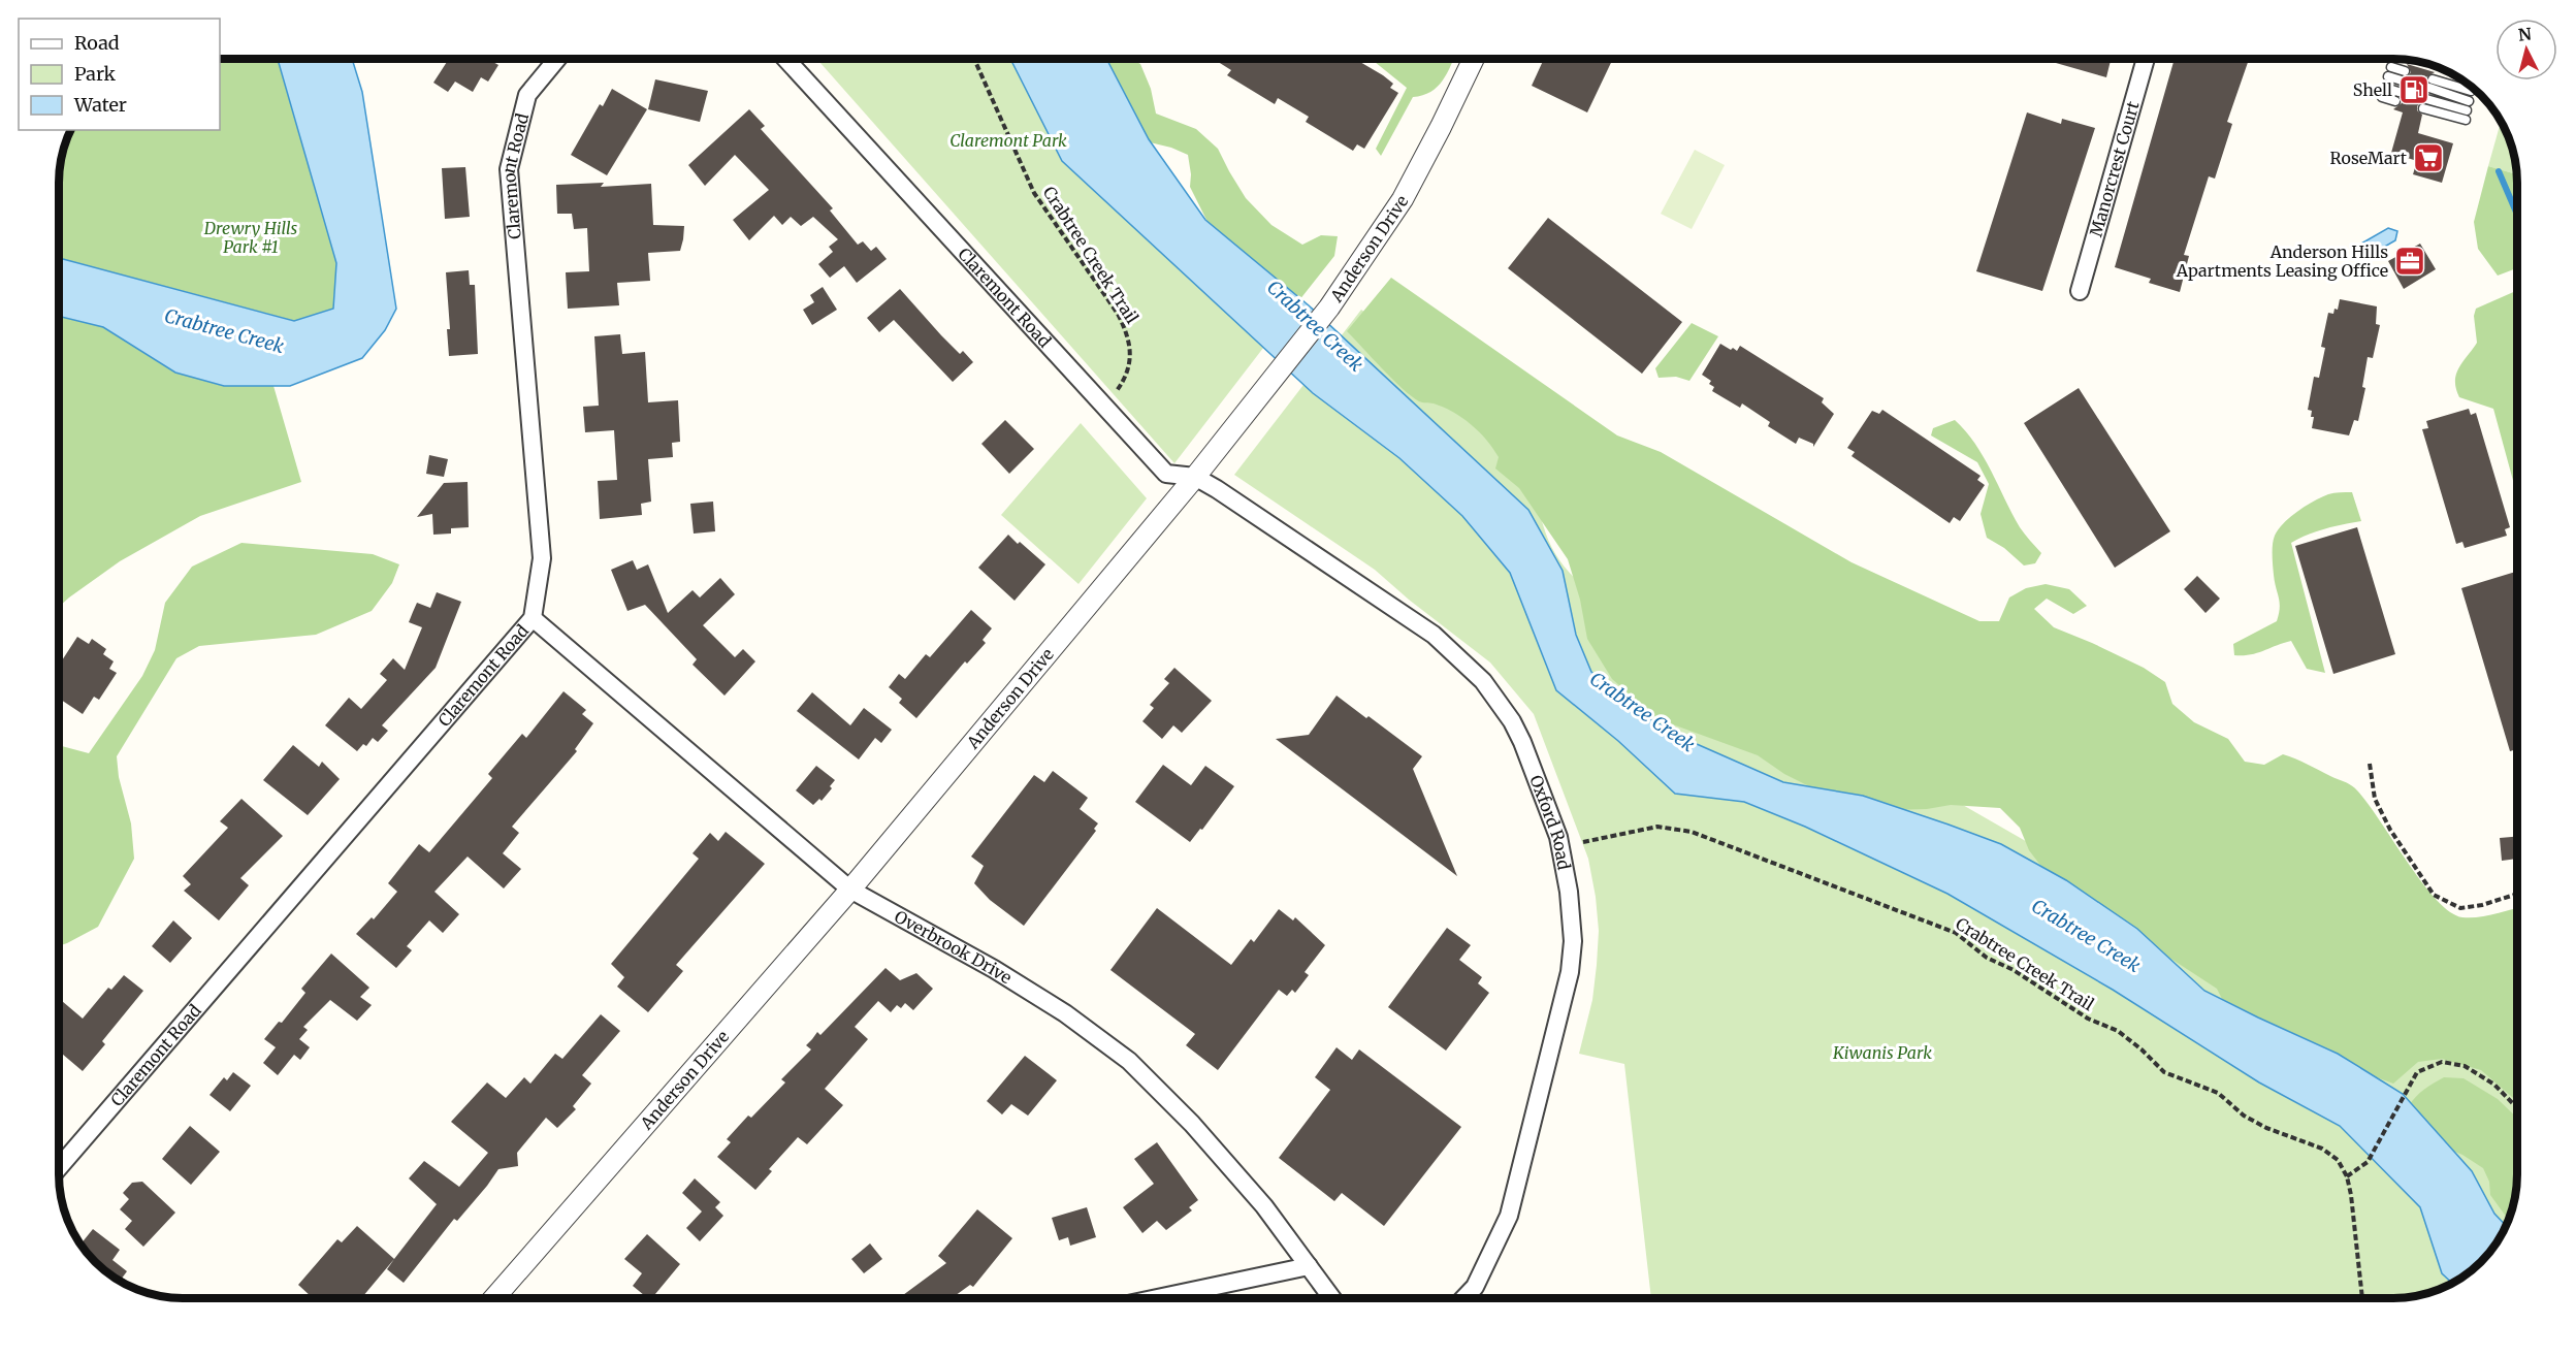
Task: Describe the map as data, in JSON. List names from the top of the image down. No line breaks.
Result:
{"streets":{"street":["Manorcrest Court","Claremont Road","Anderson Drive","Oxford Road","Overbrook Drive"],"path":["Crabtree Creek Trail"]},"crossings":[["Claremont Road","Anderson Drive"],["Claremont Road","Crabtree Creek Trail"],["Claremont Road","Oxford Road"],["Claremont Road","Overbrook Drive"],["Anderson Drive","Oxford Road"],["Anderson Drive","Overbrook Drive"]],"water":["Crabtree Creek"],"parks":["Claremont Park","Drewry Hills Park #1","Kiwanis Park"],"places":{"fuel station":["Shell"],"supermarket":["RoseMart"],"office":["Anderson Hills Apartments Leasing Office"]},"legend":["Road","Park","Water"],"north":"top"}
